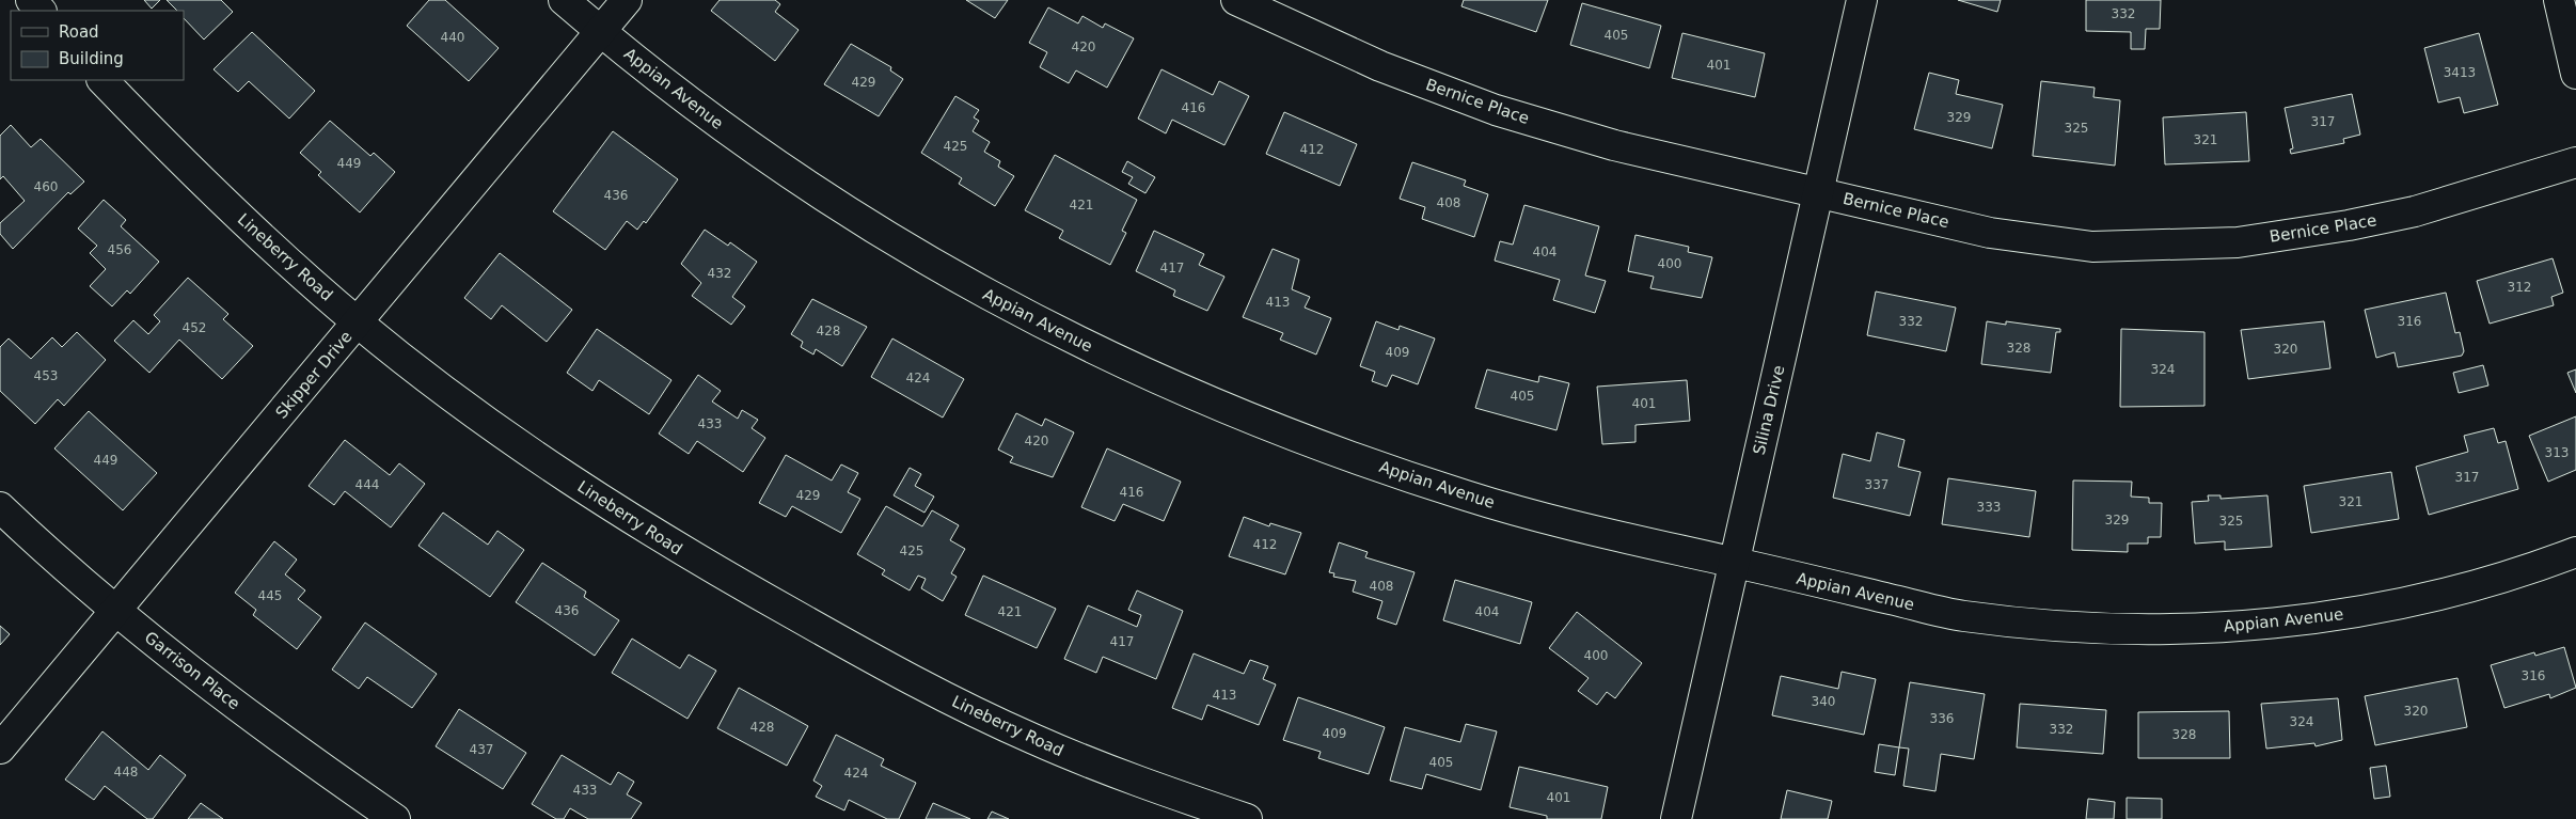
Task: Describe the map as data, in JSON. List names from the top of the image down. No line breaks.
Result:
{"streets":{"street":["Appian Avenue","Bernice Place","Lineberry Road","Skipper Drive","Silina Drive","Garrison Place"]},"crossings":[["Appian Avenue","Skipper Drive"],["Appian Avenue","Silina Drive"],["Bernice Place","Silina Drive"],["Lineberry Road","Skipper Drive"],["Skipper Drive","Garrison Place"]],"house_numbers":["332","405","440","420","401","3413","429","416","329","317","325","321","425","412","449","460","436","408","421","456","404","400","417","432","312","413","332","316","452","428","328","320","409","324","453","424","405","401","433","420","313","449","317","444","337","416","429","321","333","329","325","412","425","408","445","436","421","404","417","400","316","413","340","320","336","324","428","332","409","328","437","405","448","424","433","401"],"legend":["Road","Building"]}
